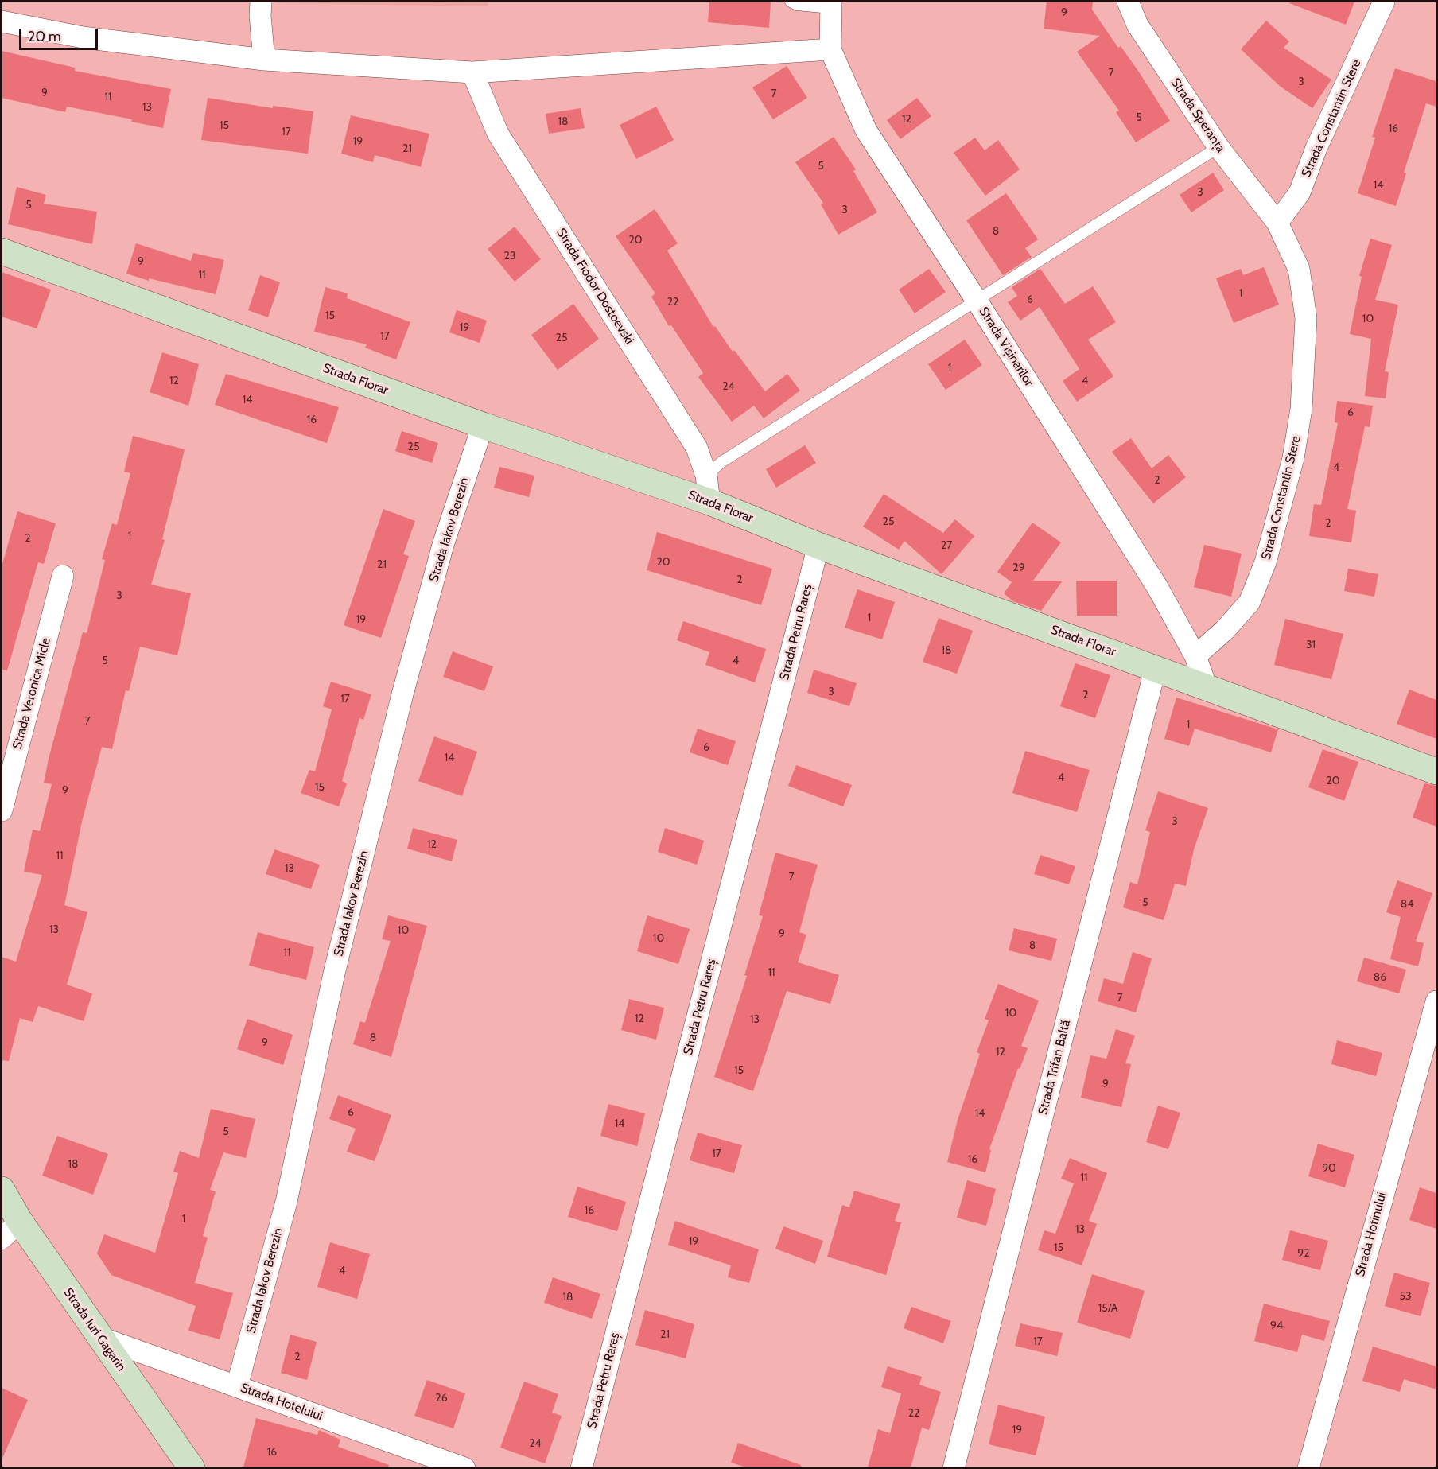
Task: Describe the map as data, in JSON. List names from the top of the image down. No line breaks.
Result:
{"streets":{"street":["Strada Speranța","Strada Constantin Stere","Strada Fiodor Dostoevski","Strada Vișinarilor","Strada Florar","Strada Iakov Berezin","Strada Petru Rareș","Strada Veronica Micle","Strada Trifan Baltă","Strada Hotinului","Strada Iuri Gagarin","Strada Hotelului"]},"crossings":[["Strada Speranța","Strada Constantin Stere"],["Strada Constantin Stere","Strada Vișinarilor"],["Strada Fiodor Dostoevski","Strada Florar"],["Strada Vișinarilor","Strada Florar"],["Strada Florar","Strada Iakov Berezin"],["Strada Florar","Strada Petru Rareș"],["Strada Florar","Strada Trifan Baltă"],["Strada Iakov Berezin","Strada Hotelului"],["Strada Iuri Gagarin","Strada Hotelului"]],"house_numbers":["9","7","3","9","7","11","13","5","12","18","15","16","17","19","21","5","14","3","5","3","8","20","23","9","11","1","6","22","15","10","19","17","25","1","12","4","24","14","6","16","25","4","2","25","2","1","2","27","20","21","29","2","3","1","19","31","18","5","4","3","2","17","7","1","6","14","4","20","15","9","3","12","11","13","7","5","84","13","10","9","10","8","11","11","86","7","10","12","13","8","9","12","15","9","6","14","14","5","17","16","18","90","11","16","1","13","19","15","92","4","53","18","15/A","94","21","17","2","26","22","19","24","16"],"scale_bar":"20 m"}
